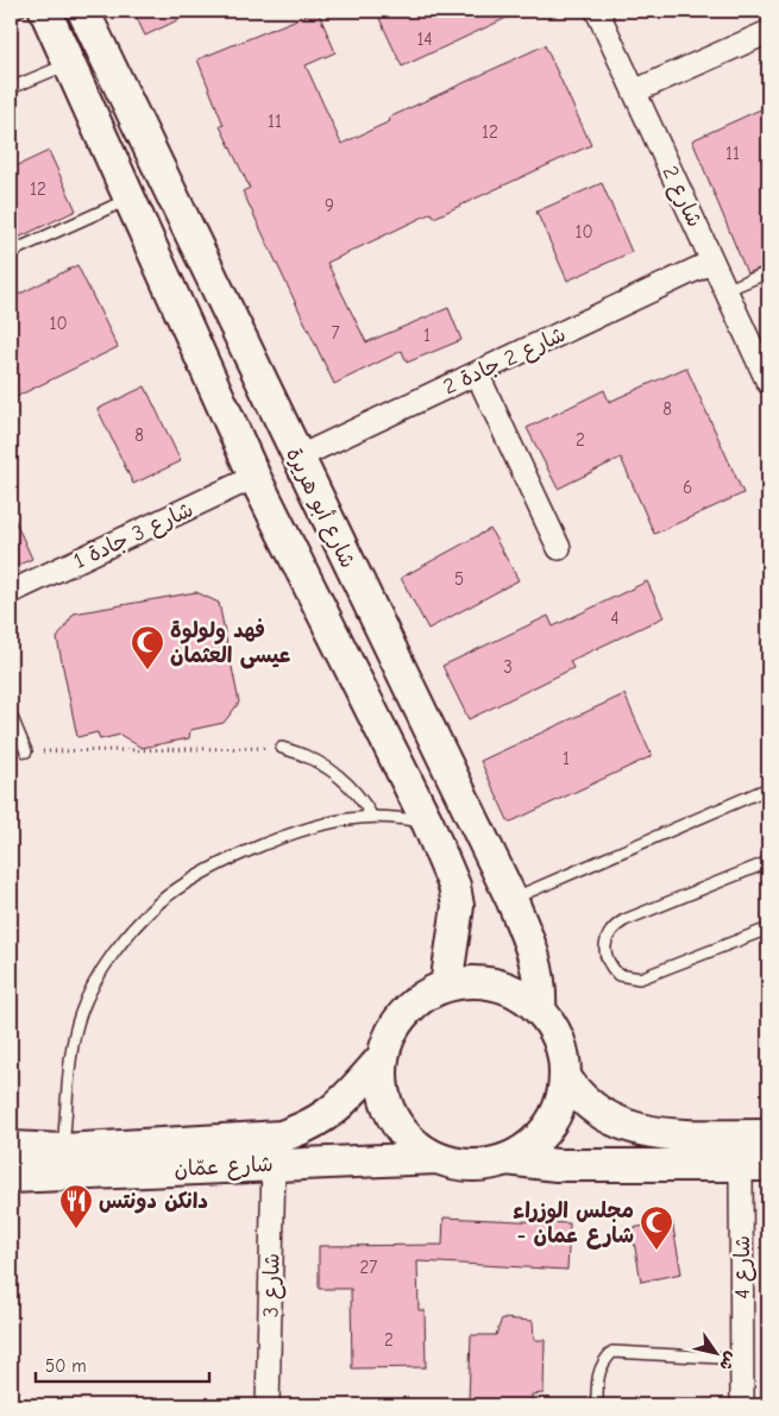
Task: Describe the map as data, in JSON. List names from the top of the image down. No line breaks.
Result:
{"streets":{"street":["شارع 2","شارع 2 جادة 2","شارع أبو هريرة","شارع 3 جادة 1","شارع عمّان","شارع 4","شارع 3"]},"crossings":[["شارع 2","شارع 2 جادة 2"],["شارع 2 جادة 2","شارع أبو هريرة"],["شارع أبو هريرة","شارع عمّان"],["شارع عمّان","شارع 3"]],"places":{"mosque":["فهد ولولوة عيسى العثمان","مجلس الوزراء - شارع عمان"],"restaurant":["دانكن دونتس"]},"house_numbers":["14","11","12","11","12","9","10","10","7","1","8","8","2","6","5","4","3","1","27","2"],"scale_bar":"50 m","north":"bottom right"}
